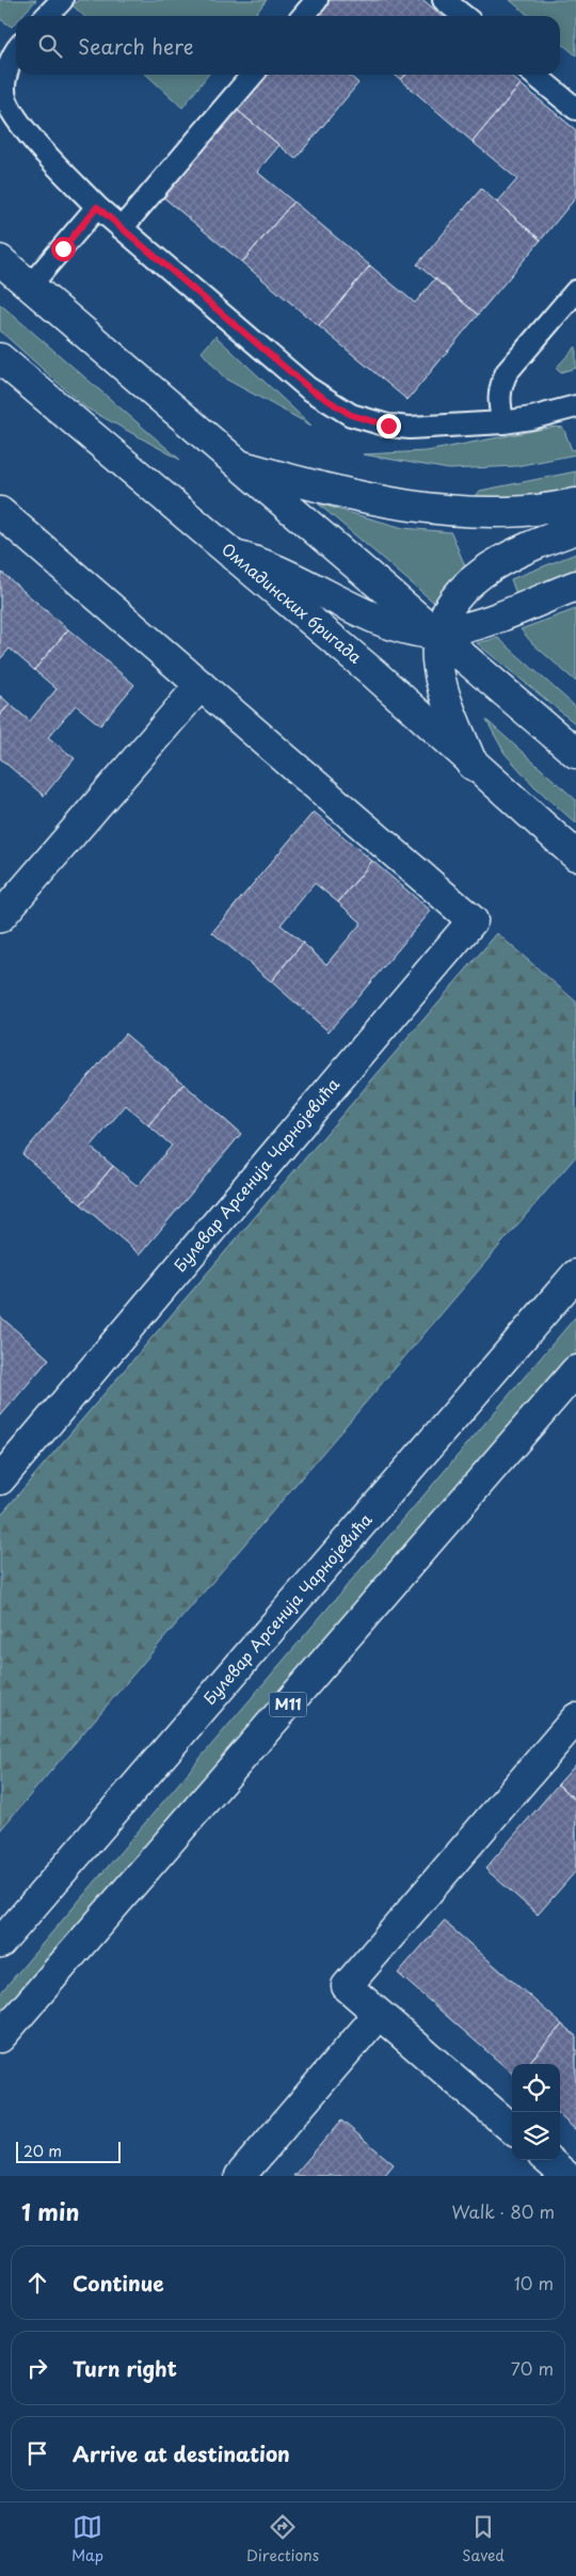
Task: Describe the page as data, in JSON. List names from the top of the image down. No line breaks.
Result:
{"streets":{"main road":["Омладинских бригада","Булевар Арсенија Чарнојевића","M11"]},"scale_bar":"20 m","page":{"search":"Search here","scale":"20 m","heading":["1 min","Walk · 80 m"],"list":[["Continue","10 m"],["Turn right","70 m"],"Arrive at destination"],"nav":["Map","Directions","Saved"]}}
